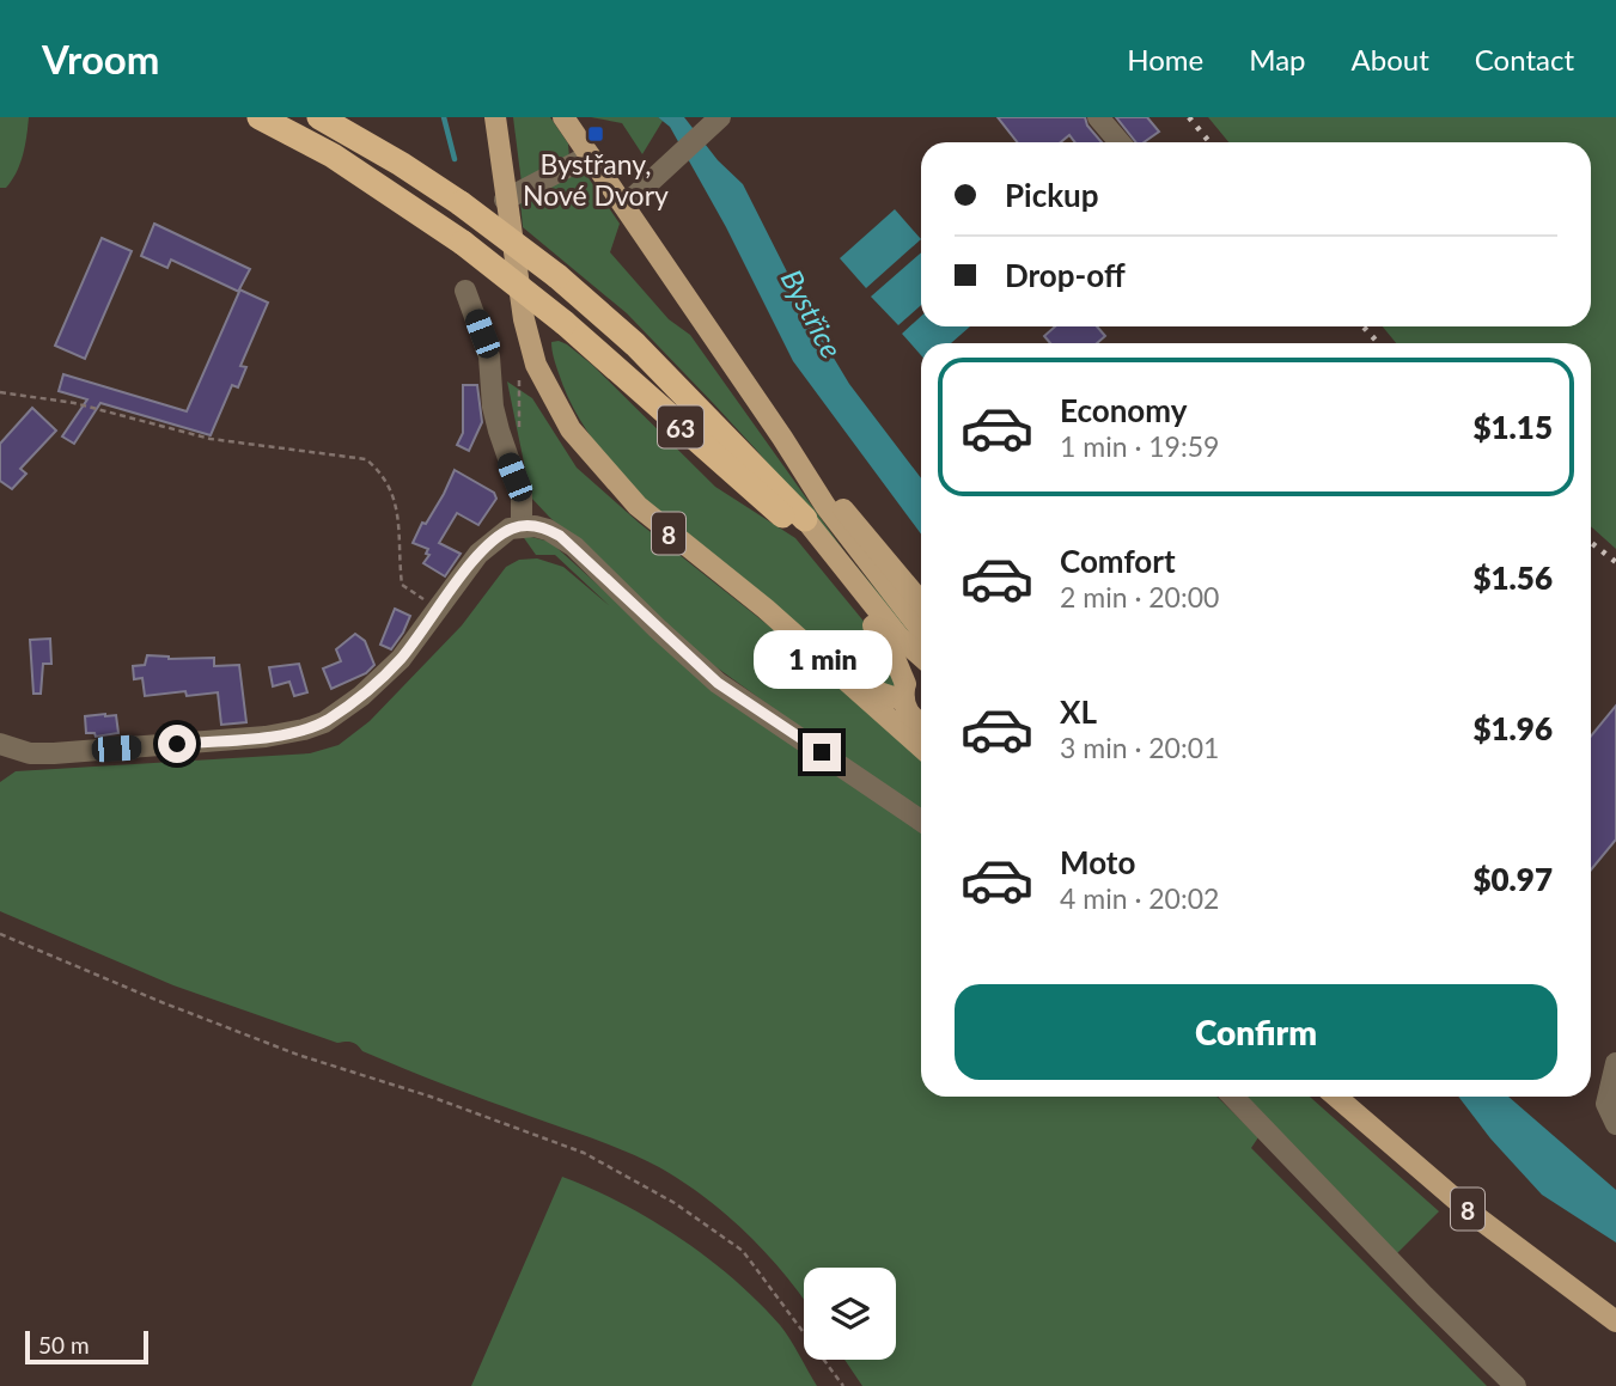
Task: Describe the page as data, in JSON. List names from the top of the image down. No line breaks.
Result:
{"streets":{"highway":["63"],"main road":["8"]},"water":["Bystřice"],"places":{"transit":["Bystřany, Nové Dvory"]},"scale_bar":"50 m","page":{"header":"Vroom","nav":["Home","Map","About","Contact"],"banner":["Pickup","Drop-off"],"list":[{"name":"Economy","note":"1 min · 19:59","value":"$1.15"},{"name":"Comfort","note":"2 min · 20:00","value":"$1.56"},{"name":"XL","note":"3 min · 20:01","value":"$1.96"},{"name":"Moto","note":"4 min · 20:02","value":"$0.97"}],"bubble":"1 min","buttons":"Confirm","scale":"50 m"}}
